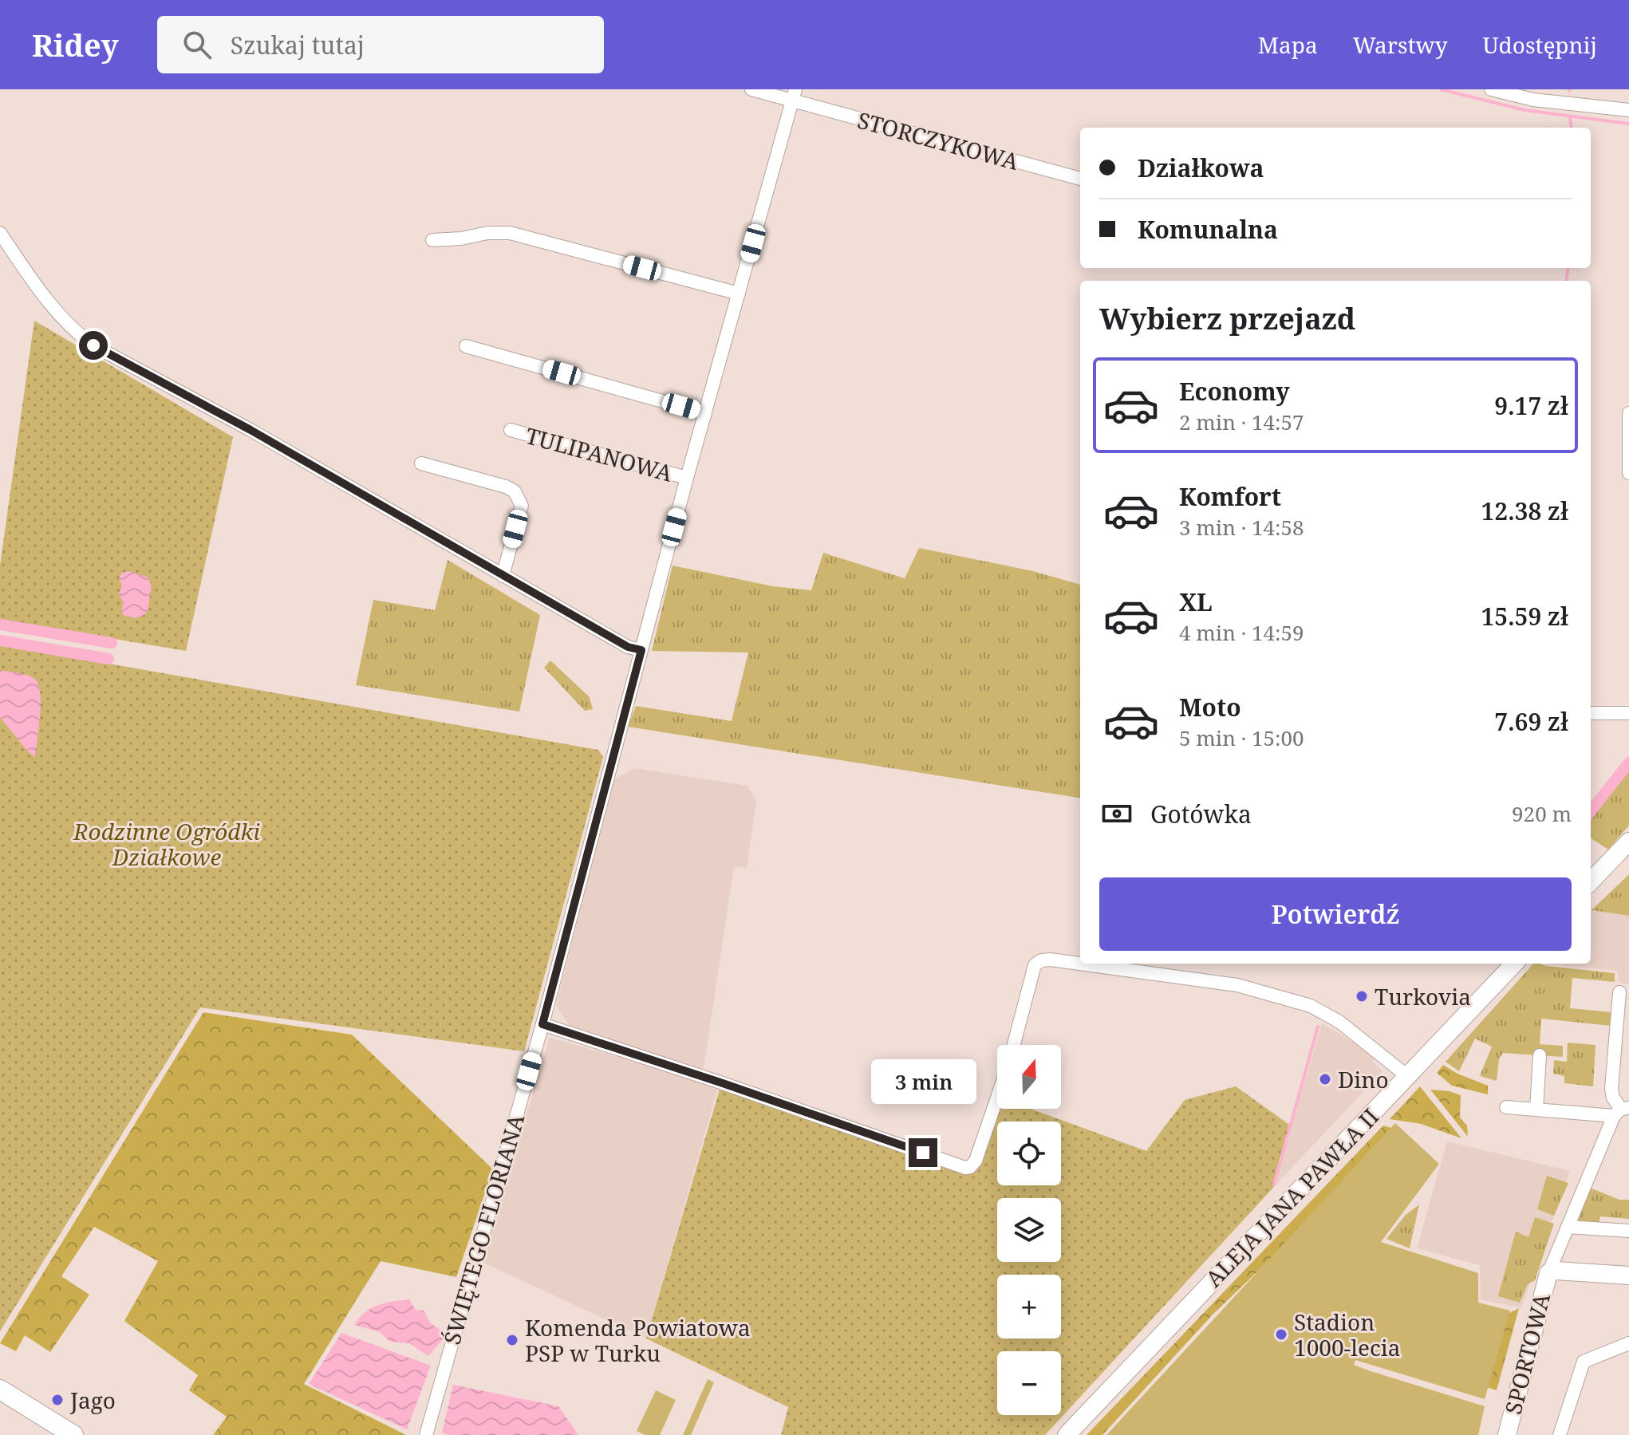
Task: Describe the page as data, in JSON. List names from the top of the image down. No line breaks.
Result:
{"streets":{"main road":["ALEJA JANA PAWŁA II","SPORTOWA"],"street":["STORCZYKOWA","TULIPANOWA","ŚWIĘTEGO FLORIANA"]},"crossings":[["STORCZYKOWA","ŚWIĘTEGO FLORIANA"],["TULIPANOWA","ŚWIĘTEGO FLORIANA"]],"parks":["Rodzinne Ogródki Działkowe"],"places":["Turkovia","Dino","Stadion 1000-lecia","Komenda Powiatowa PSP w Turku","Jago"],"north":"top","page":{"header":"Ridey","search":"Szukaj tutaj","nav":["Mapa","Warstwy","Udostępnij"],"banner":["Działkowa","Komunalna"],"heading":"Wybierz przejazd","list":[{"name":"Economy","note":"2 min · 14:57","value":"9.17 zł"},{"name":"Komfort","note":"3 min · 14:58","value":"12.38 zł"},{"name":"XL","note":"4 min · 14:59","value":"15.59 zł"},{"name":"Moto","note":"5 min · 15:00","value":"7.69 zł"}],"pay":["Gotówka","920 m"],"buttons":"Potwierdź","map_buttons":["+","−"],"bubble":"3 min"}}
